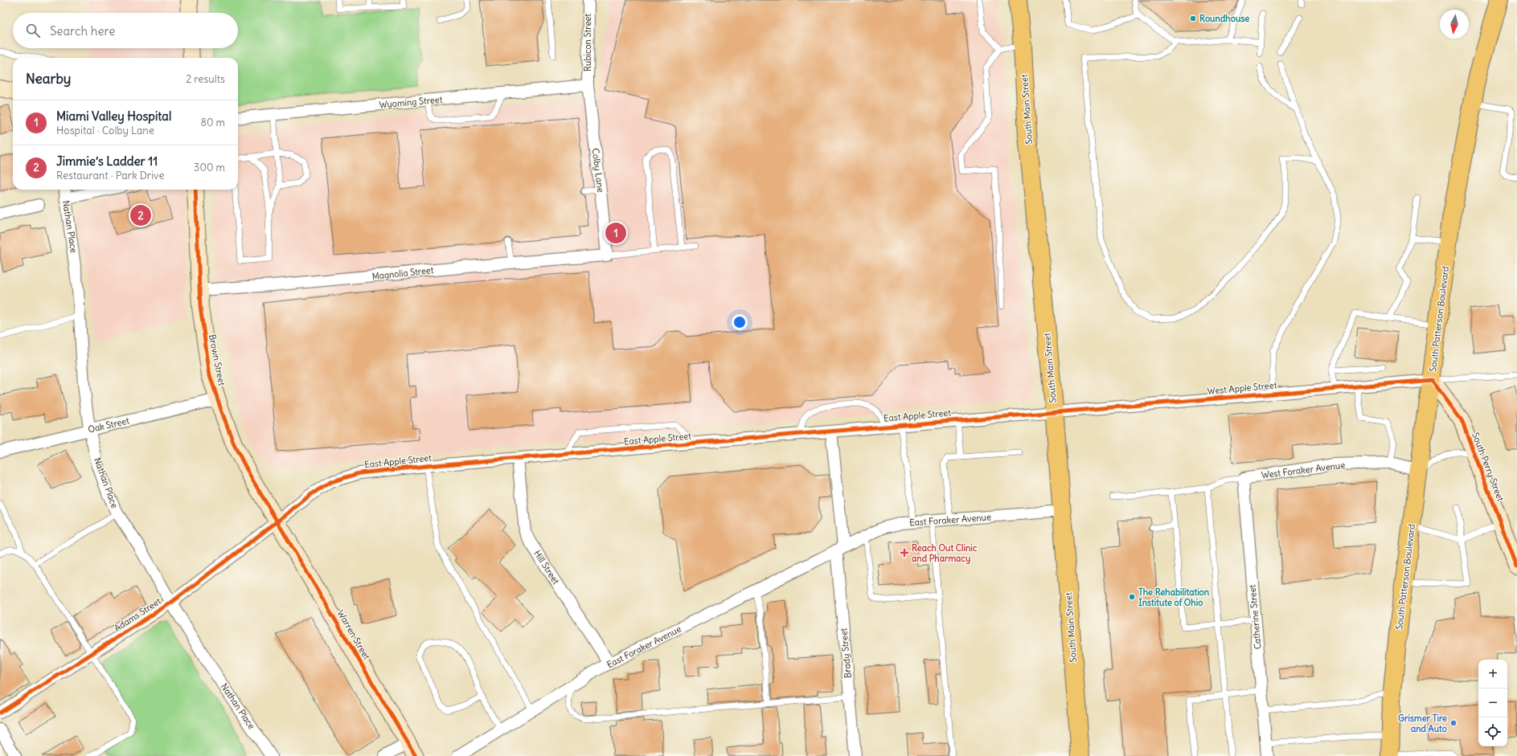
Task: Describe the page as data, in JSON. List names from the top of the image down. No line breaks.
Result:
{"streets":{"main road":["South Main Street","South Patterson Boulevard"],"street":["Rubicon Street","Wyoming Street","Colby Lane","Nathan Place","Magnolia Street","Brown Street","West Apple Street","East Apple Street","Oak Street","South Perry Street","West Foraker Avenue","East Foraker Avenue","Hill Street","Adams Street","Catherine Street","Warren Street","Brady Street"]},"crossings":[["Rubicon Street","Wyoming Street"],["Rubicon Street","Colby Lane"],["Wyoming Street","Colby Lane"],["South Main Street","West Apple Street"],["South Main Street","East Apple Street"],["South Main Street","East Foraker Avenue"],["Colby Lane","Magnolia Street"],["Nathan Place","Oak Street"],["Nathan Place","Adams Street"],["Magnolia Street","Brown Street"],["South Patterson Boulevard","West Apple Street"],["South Patterson Boulevard","South Perry Street"],["South Patterson Boulevard","West Foraker Avenue"],["Brown Street","East Apple Street"],["Brown Street","Oak Street"],["Brown Street","Adams Street"],["Brown Street","Warren Street"],["West Apple Street","East Apple Street"],["West Apple Street","South Perry Street"],["East Apple Street","Hill Street"],["East Apple Street","Adams Street"],["East Apple Street","Warren Street"],["East Apple Street","Brady Street"],["South Perry Street","West Foraker Avenue"],["West Foraker Avenue","Catherine Street"],["East Foraker Avenue","Hill Street"],["East Foraker Avenue","Brady Street"],["Adams Street","Warren Street"]],"places":{"other":["Roundhouse","The Rehabilitation Institute of Ohio","Grismer Tire and Auto"],"health":["Reach Out Clinic and Pharmacy"]},"north":"bottom","page":{"search":"Search here","heading":["Nearby","2 results"],"list":[{"mark":"1","name":"Miami Valley Hospital","note":"Hospital · Colby Lane","value":"80 m"},{"mark":"2","name":"Jimmie’s Ladder 11","note":"Restaurant · Park Drive","value":"300 m"}],"pins":["2","1"],"map_buttons":["+","−"]}}
